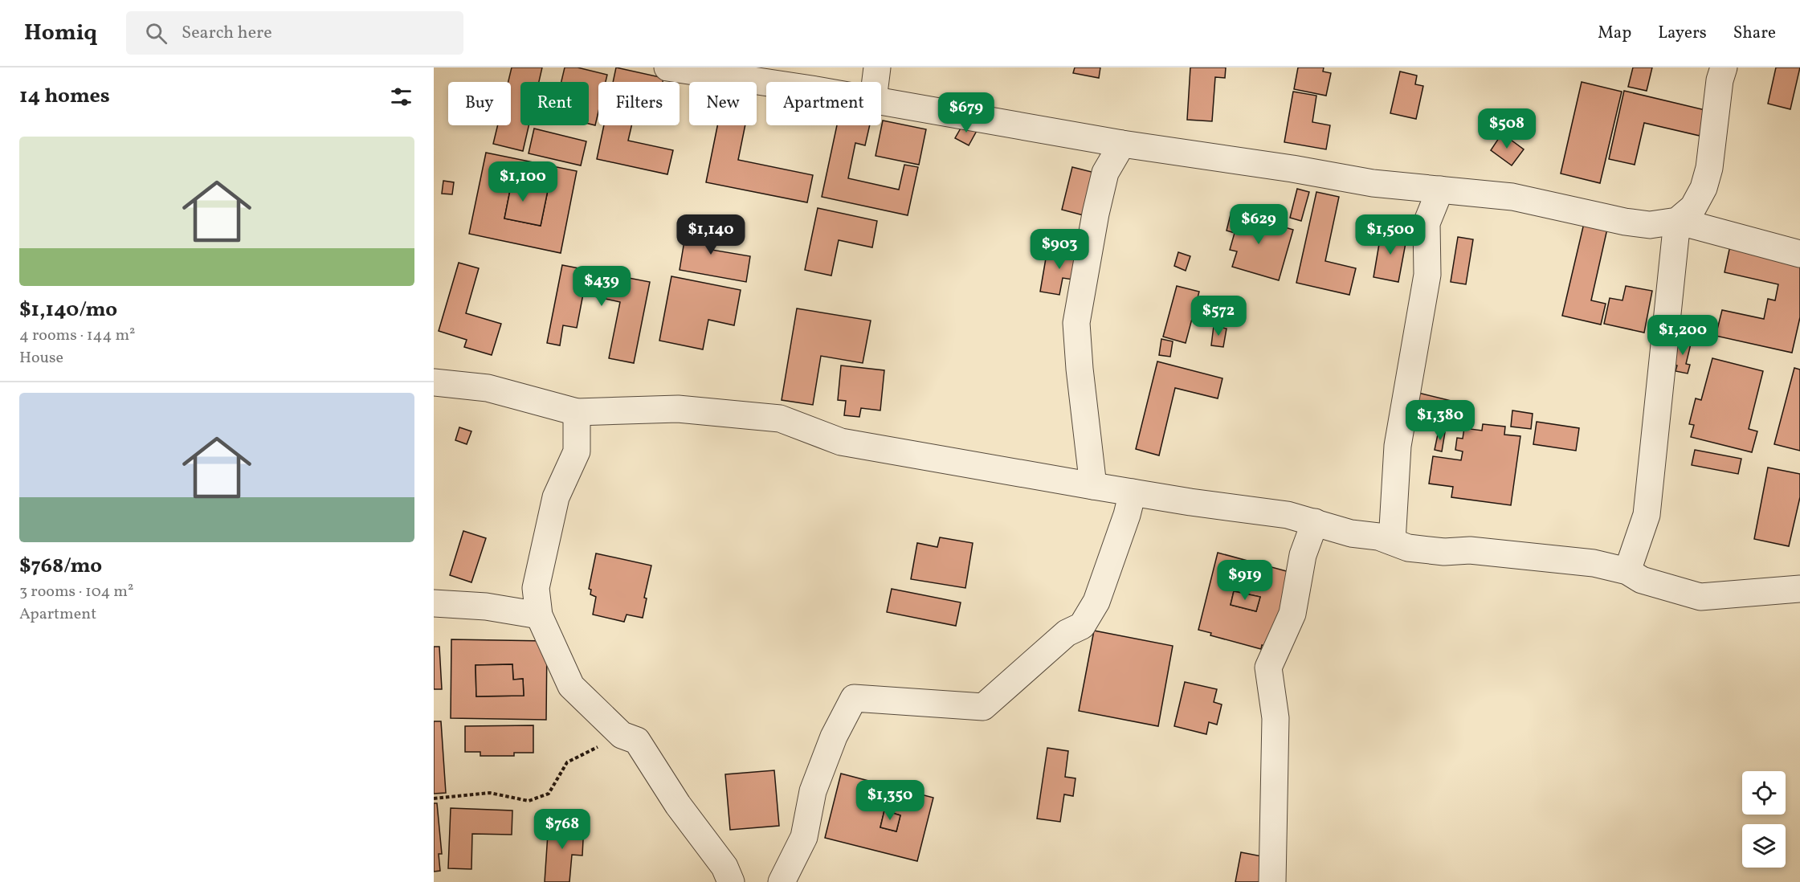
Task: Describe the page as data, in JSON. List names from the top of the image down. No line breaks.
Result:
{"page":{"header":"Homiq","search":"Search here","nav":["Map","Layers","Share"],"heading":"14 homes","chip":["Buy","Rent","Filters","New","Apartment"],"price":["$679","$508","$1,100","$629","$1,140","$1,500","$903","$439","$572","$1,200","$1,380","$919","$1,350","$768"],"list":[{"name":"$1,140/mo","note":"4 rooms · 144 m² · House"},{"name":"$768/mo","note":"3 rooms · 104 m² · Apartment"}]}}
